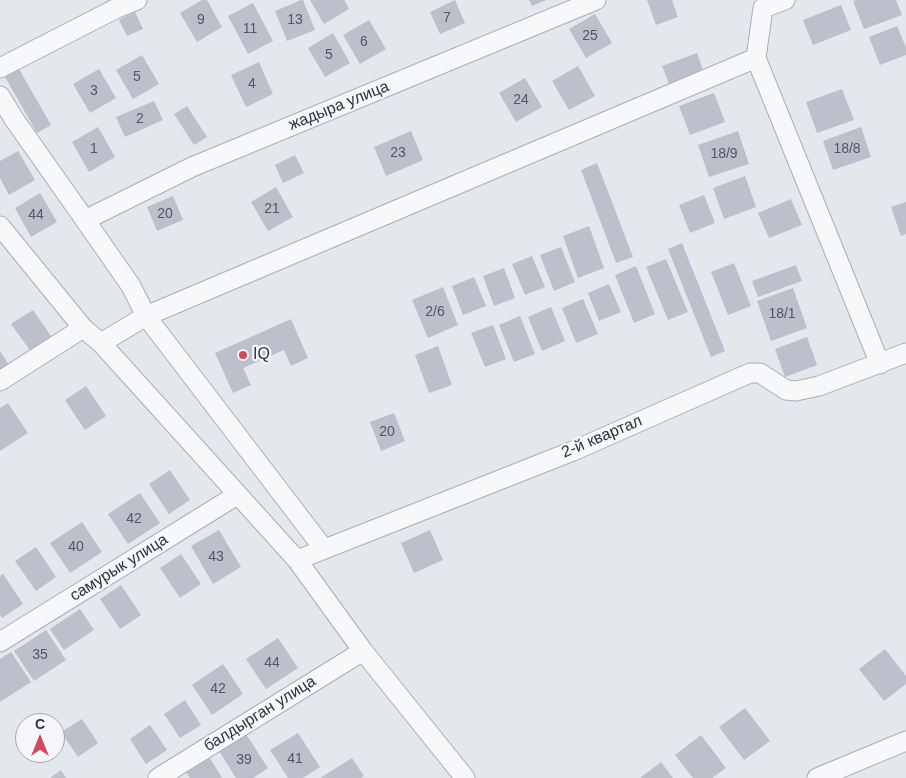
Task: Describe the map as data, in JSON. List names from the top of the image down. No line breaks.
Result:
{"streets":{"street":["жадыра улица","2-й квартал","самурык улица","балдырган улица"]},"places":["IQ"],"house_numbers":["7","9","13","11","25","6","5","5","4","3","24","2","1","18/8","23","18/9","21","20","44","2/6","18/1","20","42","40","43","35","44","42","41","39"],"north":"top"}
